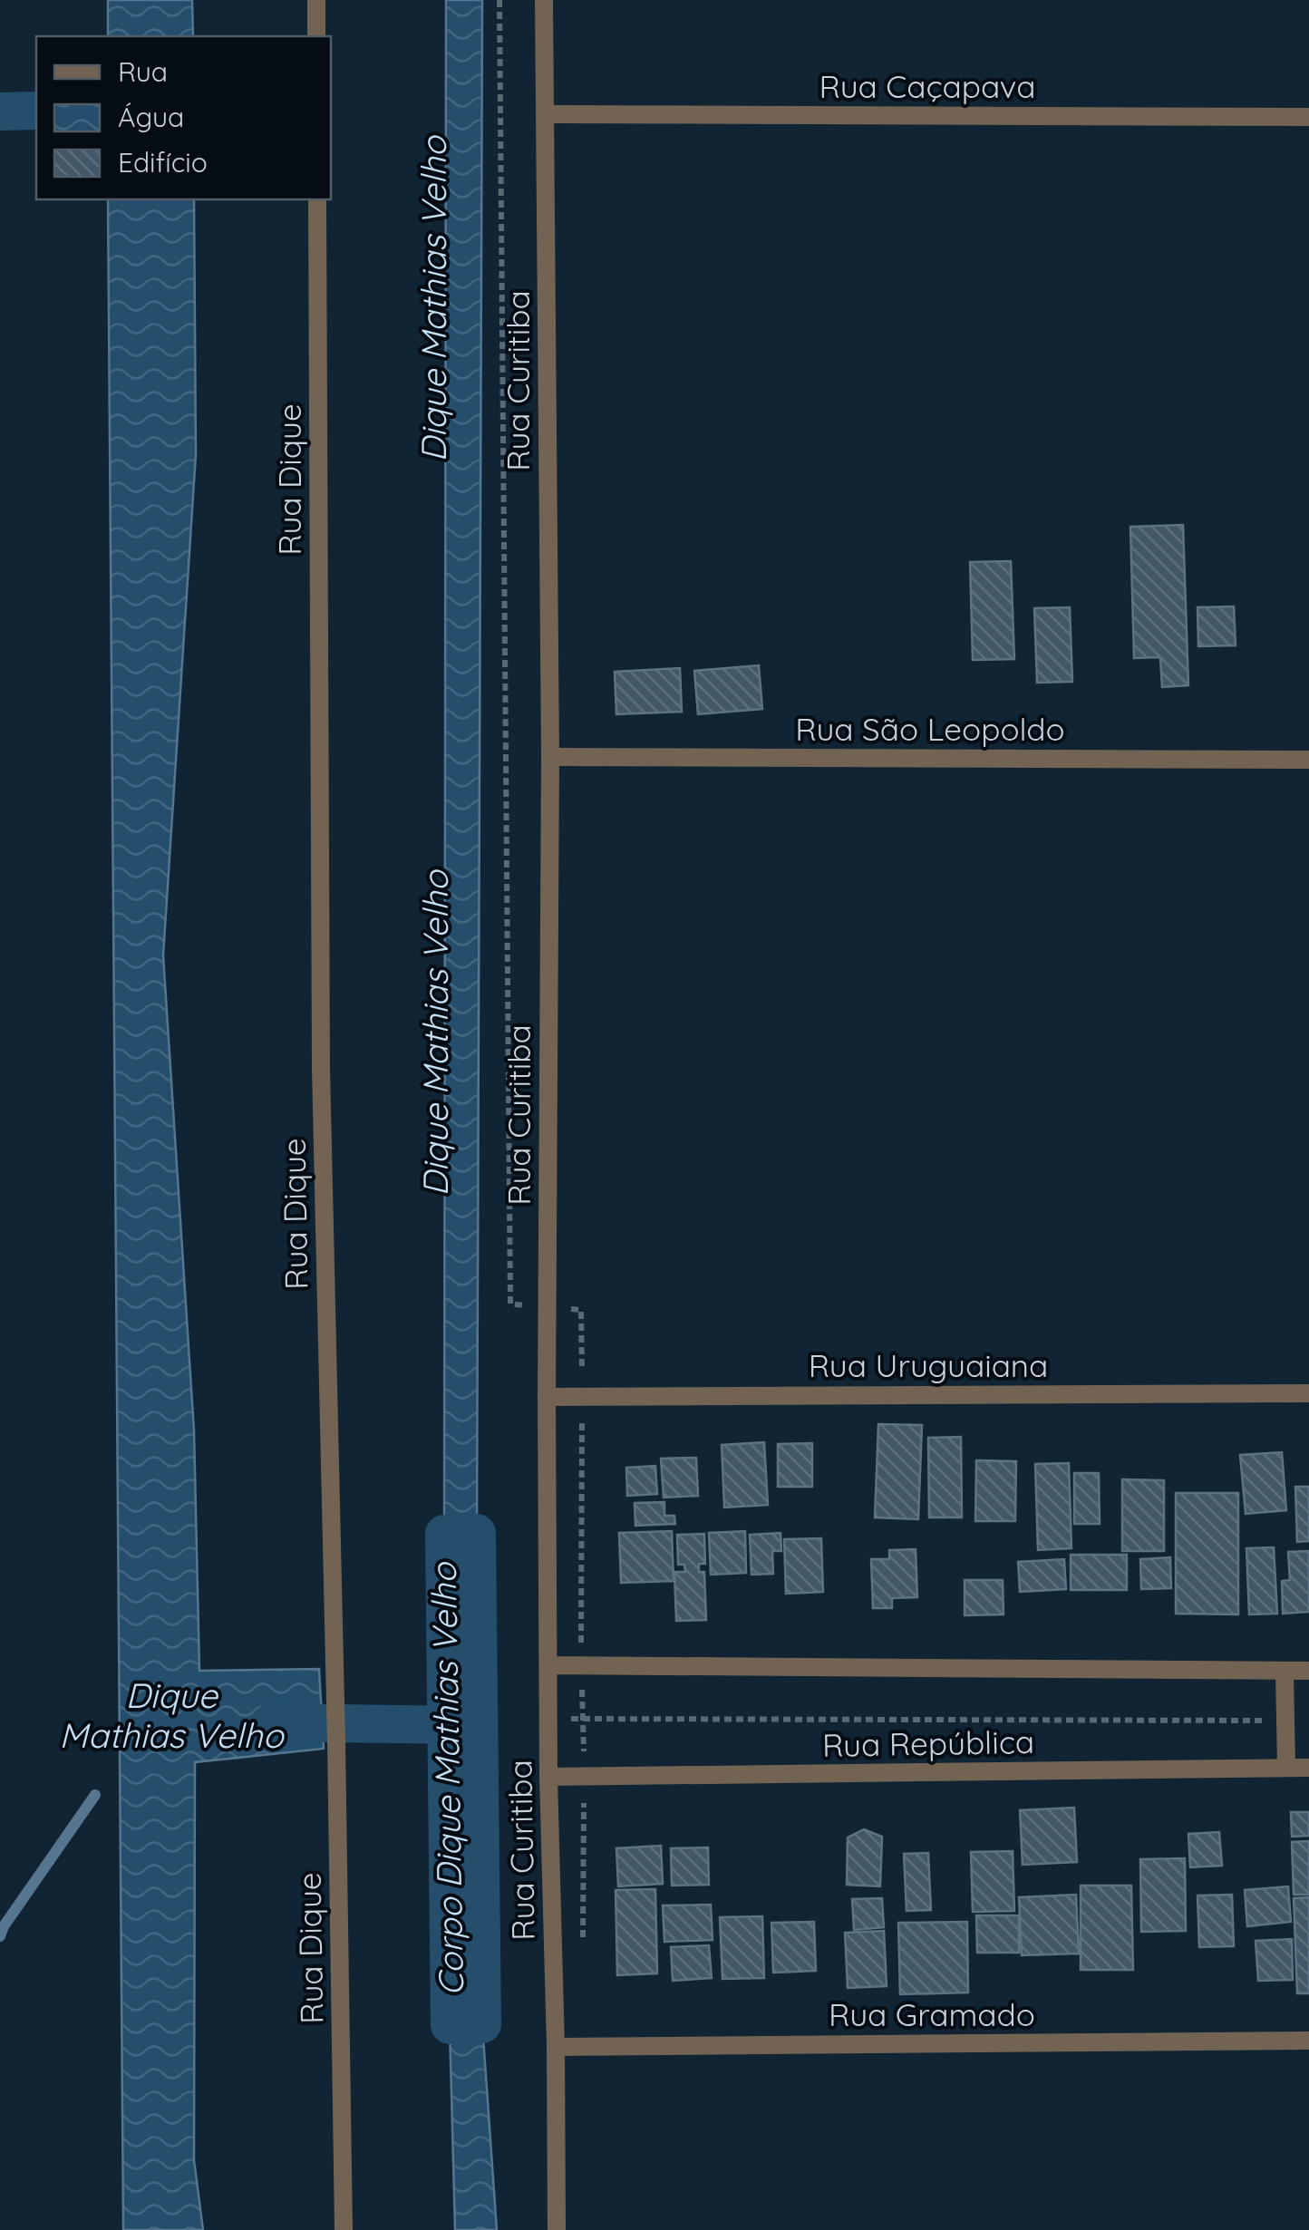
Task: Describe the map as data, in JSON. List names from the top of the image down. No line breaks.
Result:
{"streets":{"street":["Rua Caçapava","Rua Curitiba","Rua Dique","Rua São Leopoldo","Rua Uruguaiana","Rua República","Rua Gramado"]},"crossings":[["Rua Caçapava","Rua Curitiba"],["Rua Curitiba","Rua São Leopoldo"],["Rua Curitiba","Rua Uruguaiana"],["Rua Curitiba","Rua República"],["Rua Curitiba","Rua Gramado"]],"water":["Dique Mathias Velho","Corpo Dique Mathias Velho"],"legend":["Rua","Água","Edifício"]}
